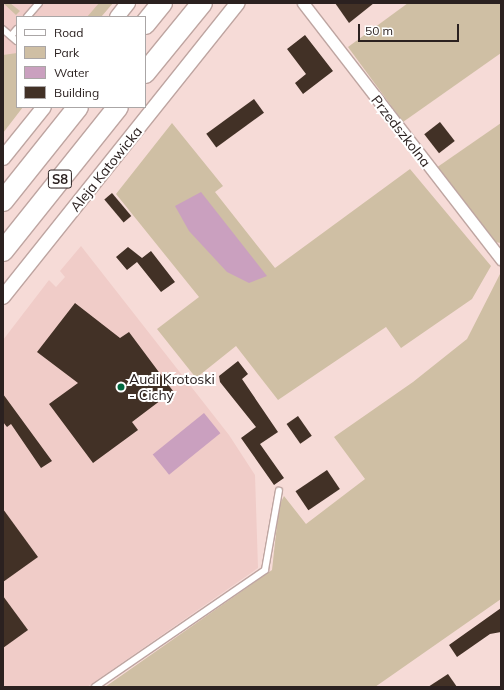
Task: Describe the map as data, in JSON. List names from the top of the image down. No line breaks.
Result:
{"streets":{"highway":["S8"],"street":["Przedszkolna","Aleja Katowicka"]},"places":["Audi Krotoski - Cichy"],"legend":["Road","Park","Water","Building"],"scale_bar":"50 m"}
